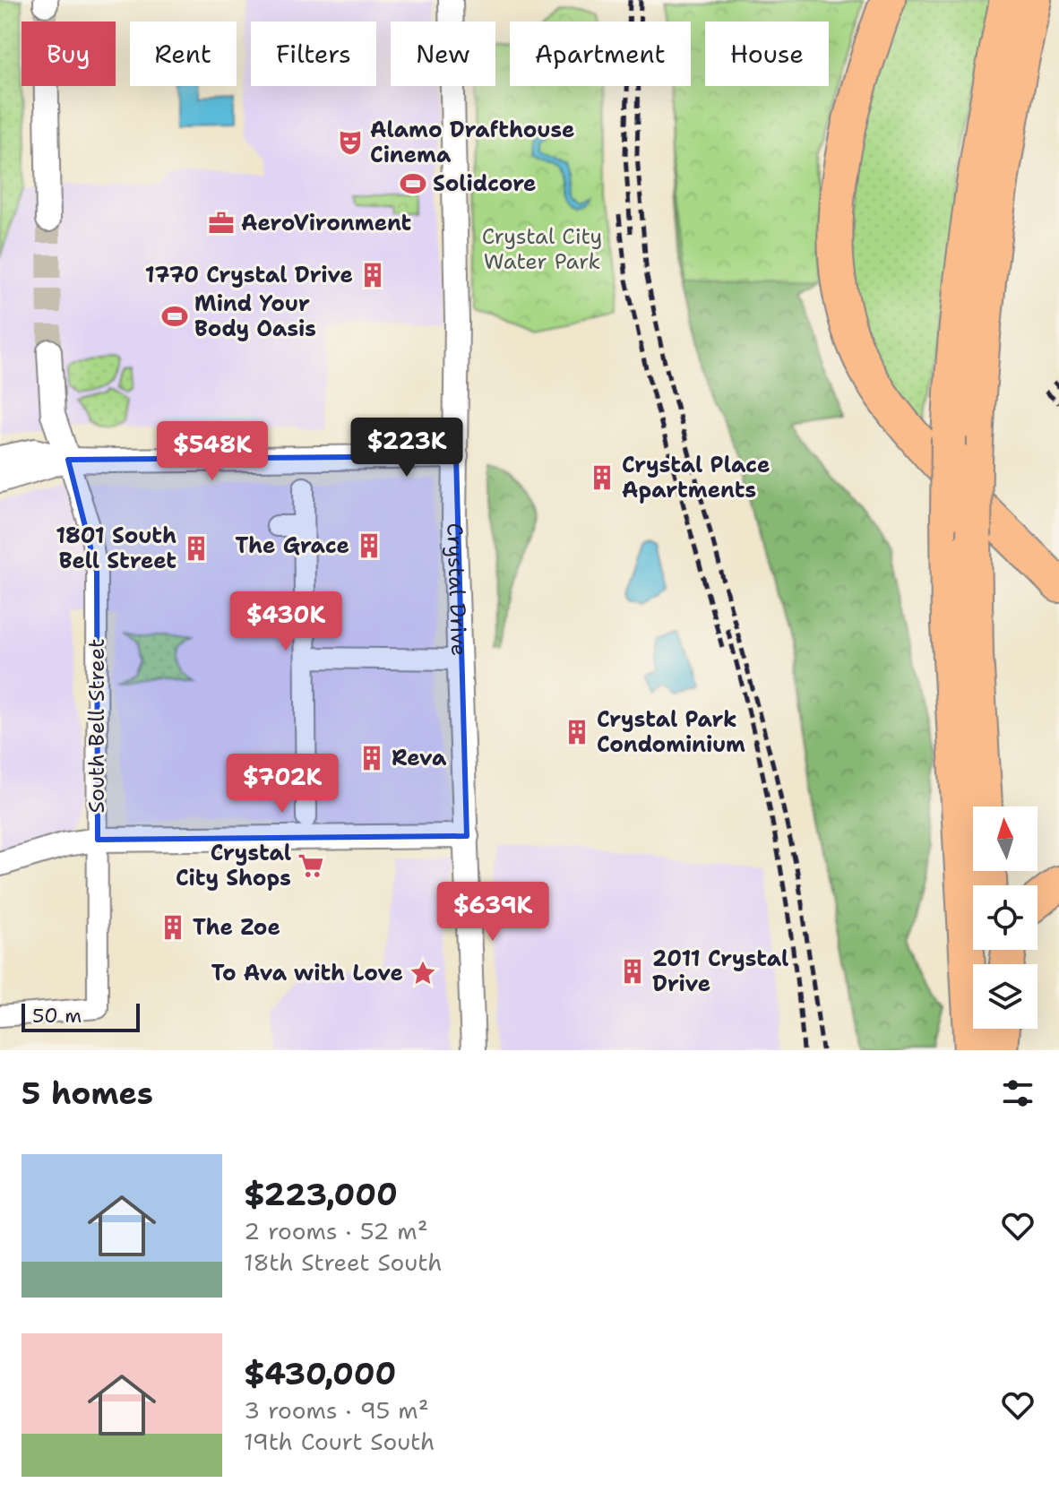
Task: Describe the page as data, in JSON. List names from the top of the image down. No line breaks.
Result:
{"streets":{"street":["Crystal Drive","South Bell Street"]},"parks":["Crystal City Water Park"],"places":{"theatre":["Alamo Drafthouse Cinema"],"sports":["Solidcore","Mind Your Body Oasis"],"office":["AeroVironment"],"building":["1770 Crystal Drive","Crystal Place Apartments","The Grace","1801 South Bell Street","Crystal Park Condominium","Reva","The Zoe","2011 Crystal Drive"],"supermarket":["Crystal City Shops"],"place":["To Ava with Love"]},"scale_bar":"50 m","north":"top","page":{"chip":["Buy","Rent","Filters","New","Apartment","House"],"price":["$223K","$548K","$430K","$702K","$639K"],"scale":"50 m","heading":"5 homes","list":[{"name":"$223,000","note":"2 rooms · 52 m² · 18th Street South"},{"name":"$430,000","note":"3 rooms · 95 m² · 19th Court South"}]}}
